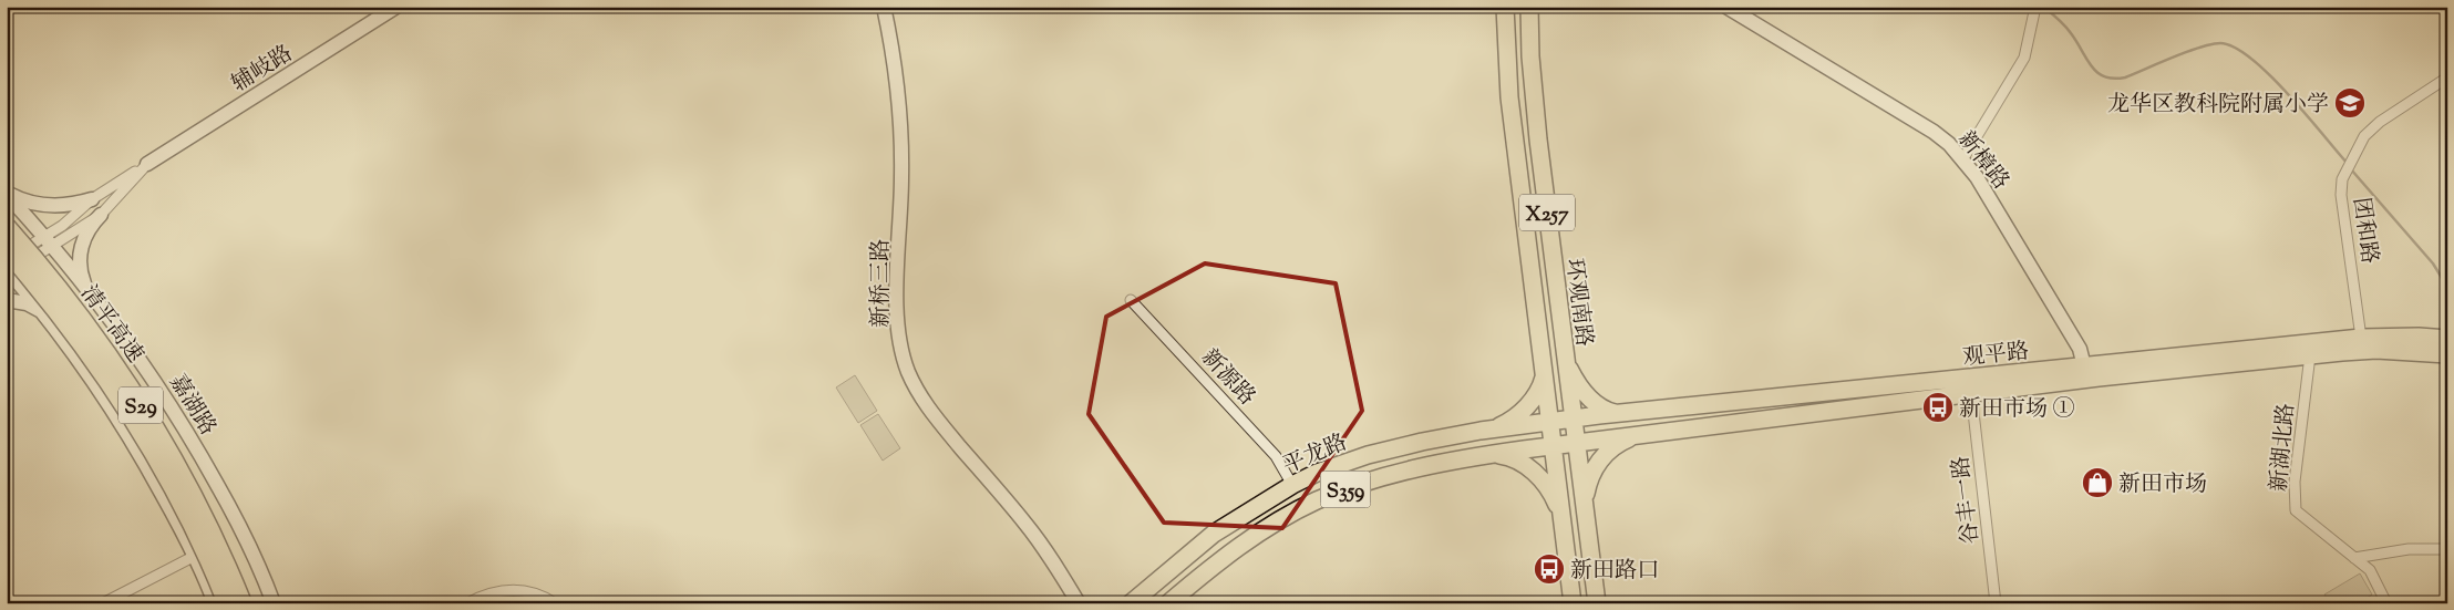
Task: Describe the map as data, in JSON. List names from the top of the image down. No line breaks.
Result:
{"streets":{"highway":["清平高速","S29"],"main road":["X257","环观南路","观平路","平龙路","S359"],"street":["辅岐路","新樟路","团和路","新桥三路","新源路","嘉湖路","新湖北路","谷丰一路"]},"crossings":[["新樟路","观平路"],["团和路","观平路"],["环观南路","观平路"],["环观南路","平龙路"],["观平路","新湖北路"],["观平路","平龙路"],["观平路","谷丰一路"],["新源路","平龙路"]],"places":{"school or university":["龙华区教科院附属小学"],"bus stop":["新田市场 ①","新田路口"],"shop":["新田市场"]}}
